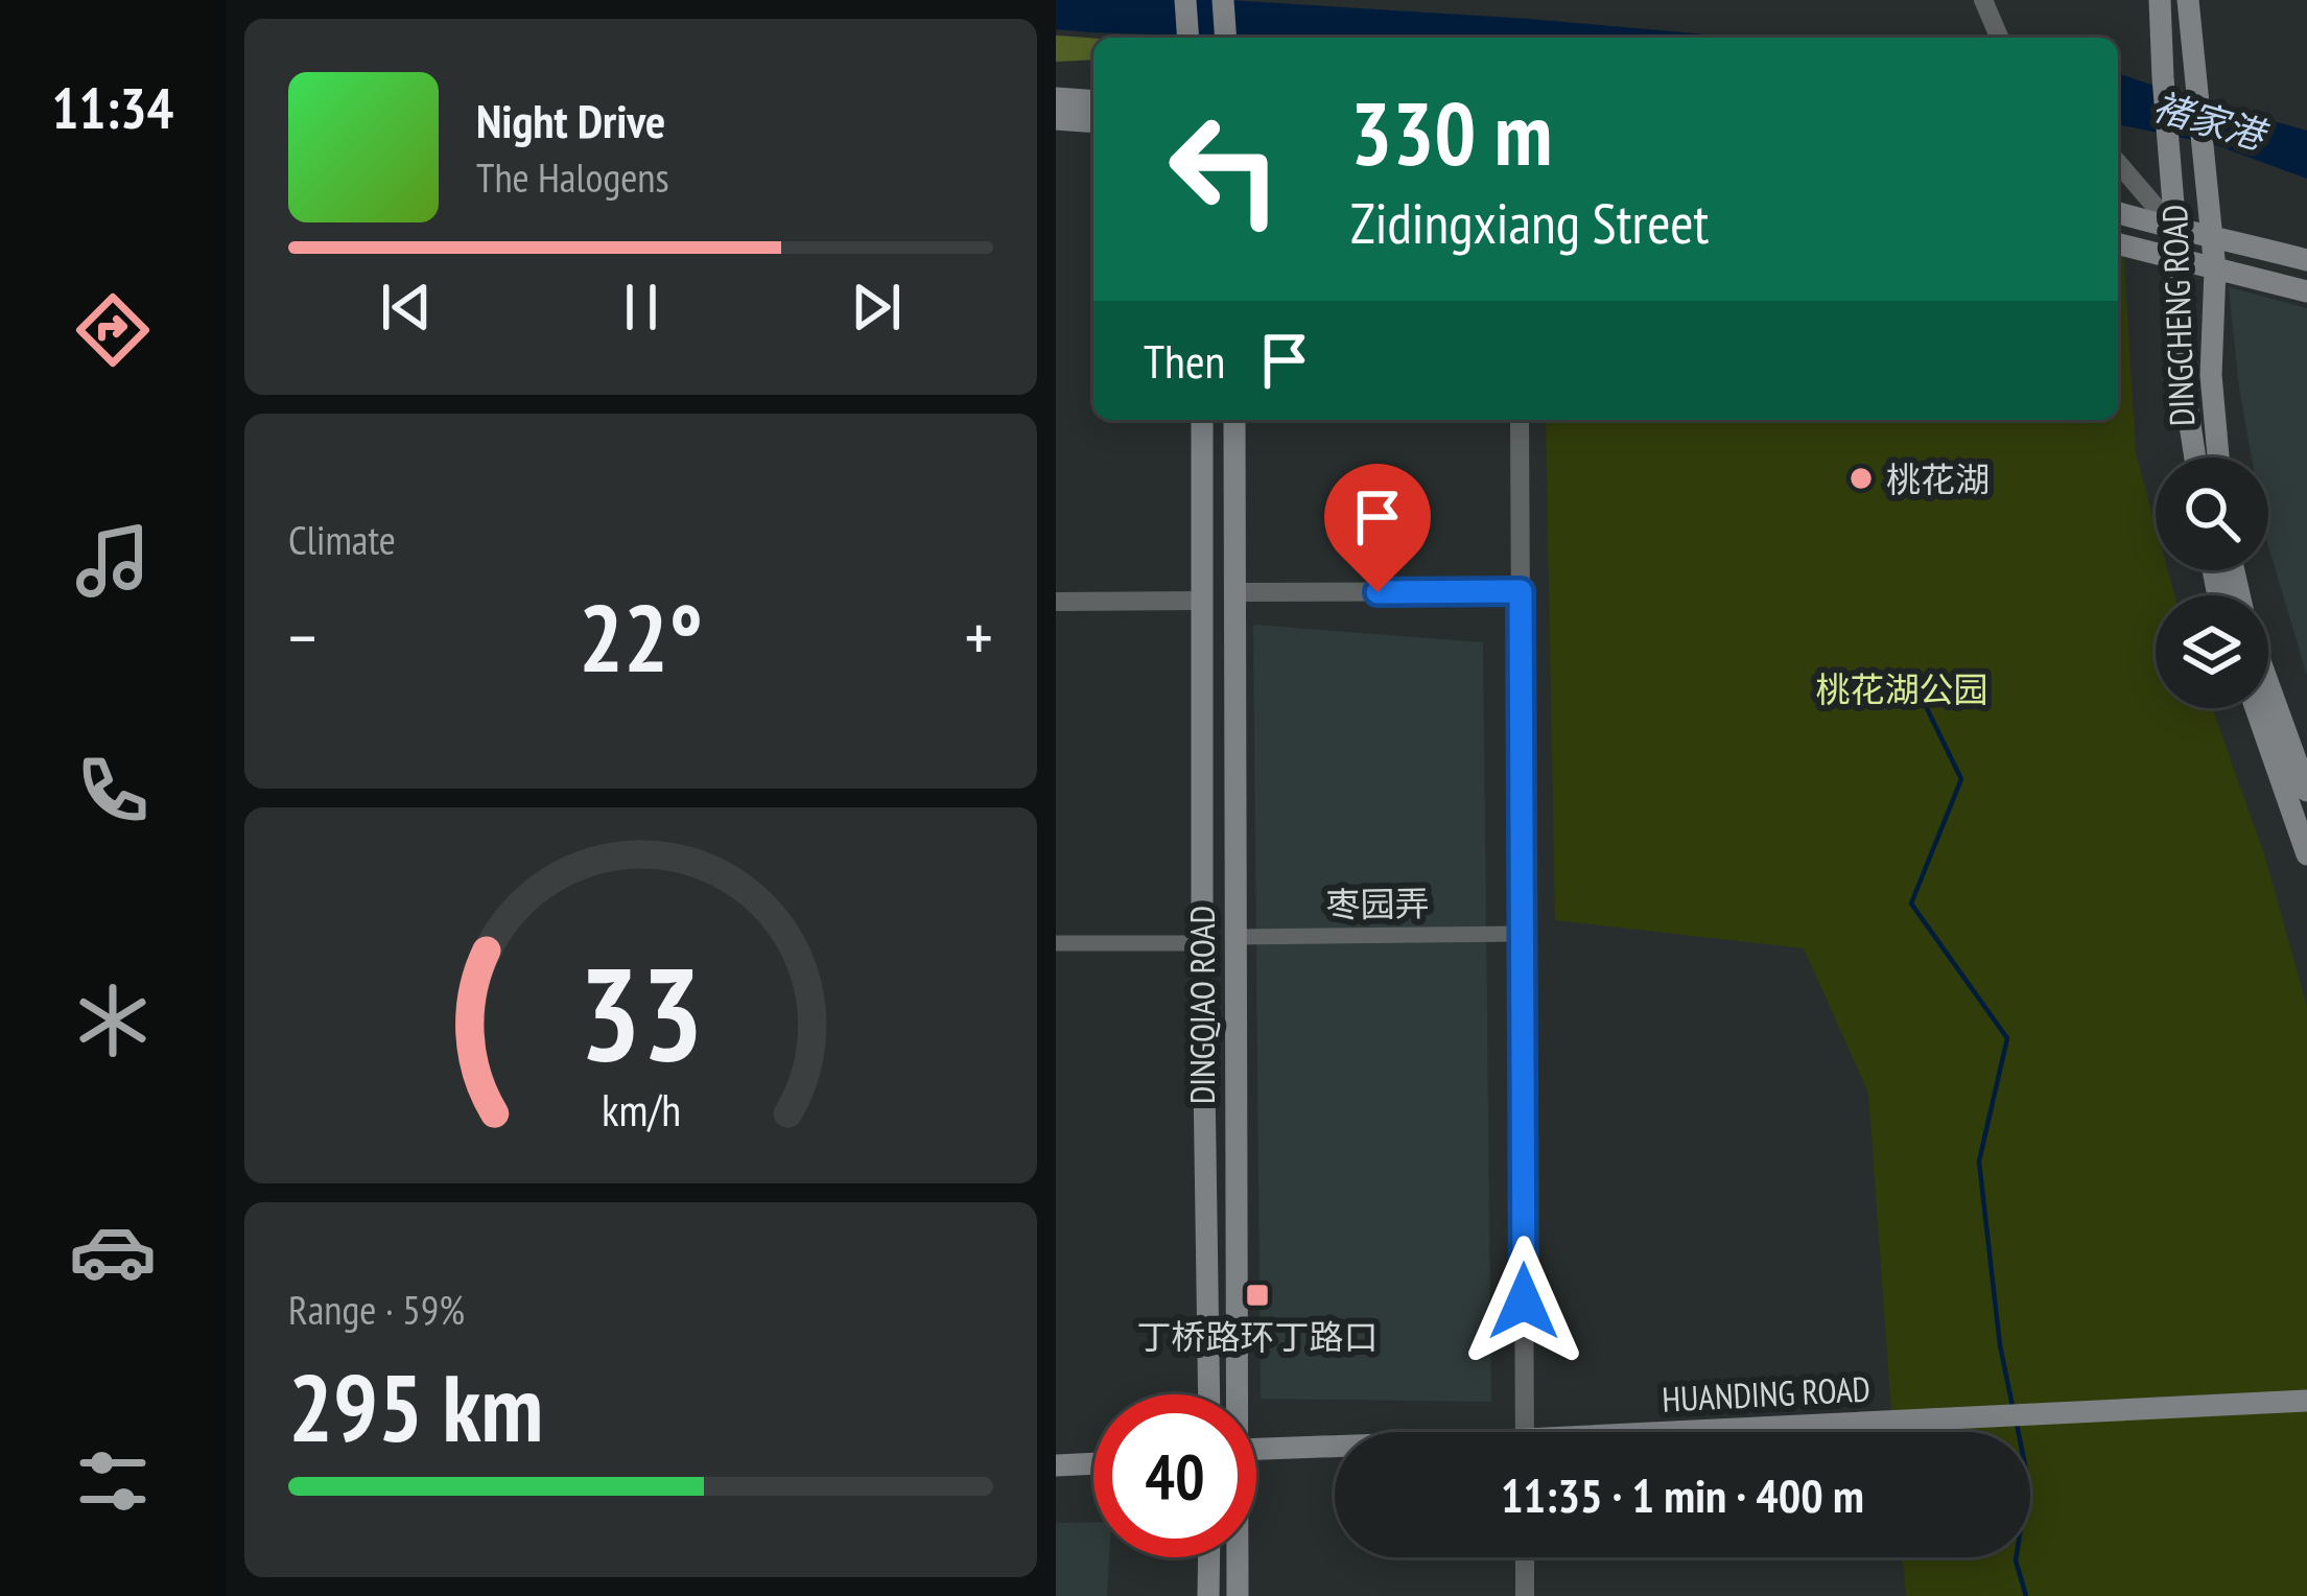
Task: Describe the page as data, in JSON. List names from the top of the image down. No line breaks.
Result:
{"streets":{"main road":["DINGCHENG ROAD","DINGQIAO ROAD","HUANDING ROAD"],"street":["枣园弄"]},"crossings":[["枣园弄","DINGQIAO ROAD"]],"water":["褚家港"],"parks":["桃花湖公园"],"places":{"other":["桃花湖"],"transit":["丁桥路环丁路口"]},"page":{"tabs":"11:34","turn":["330 m","Zidingxiang Street"],"song":["Night Drive","The Halogens"],"then":"Then","tile":["Climate",["Range · 59%","295 km"]],"heat":["−","22°","+"],"limit":"40","trip":"11:35 · 1 min · 400 m","gauge":["33","km/h"]}}
